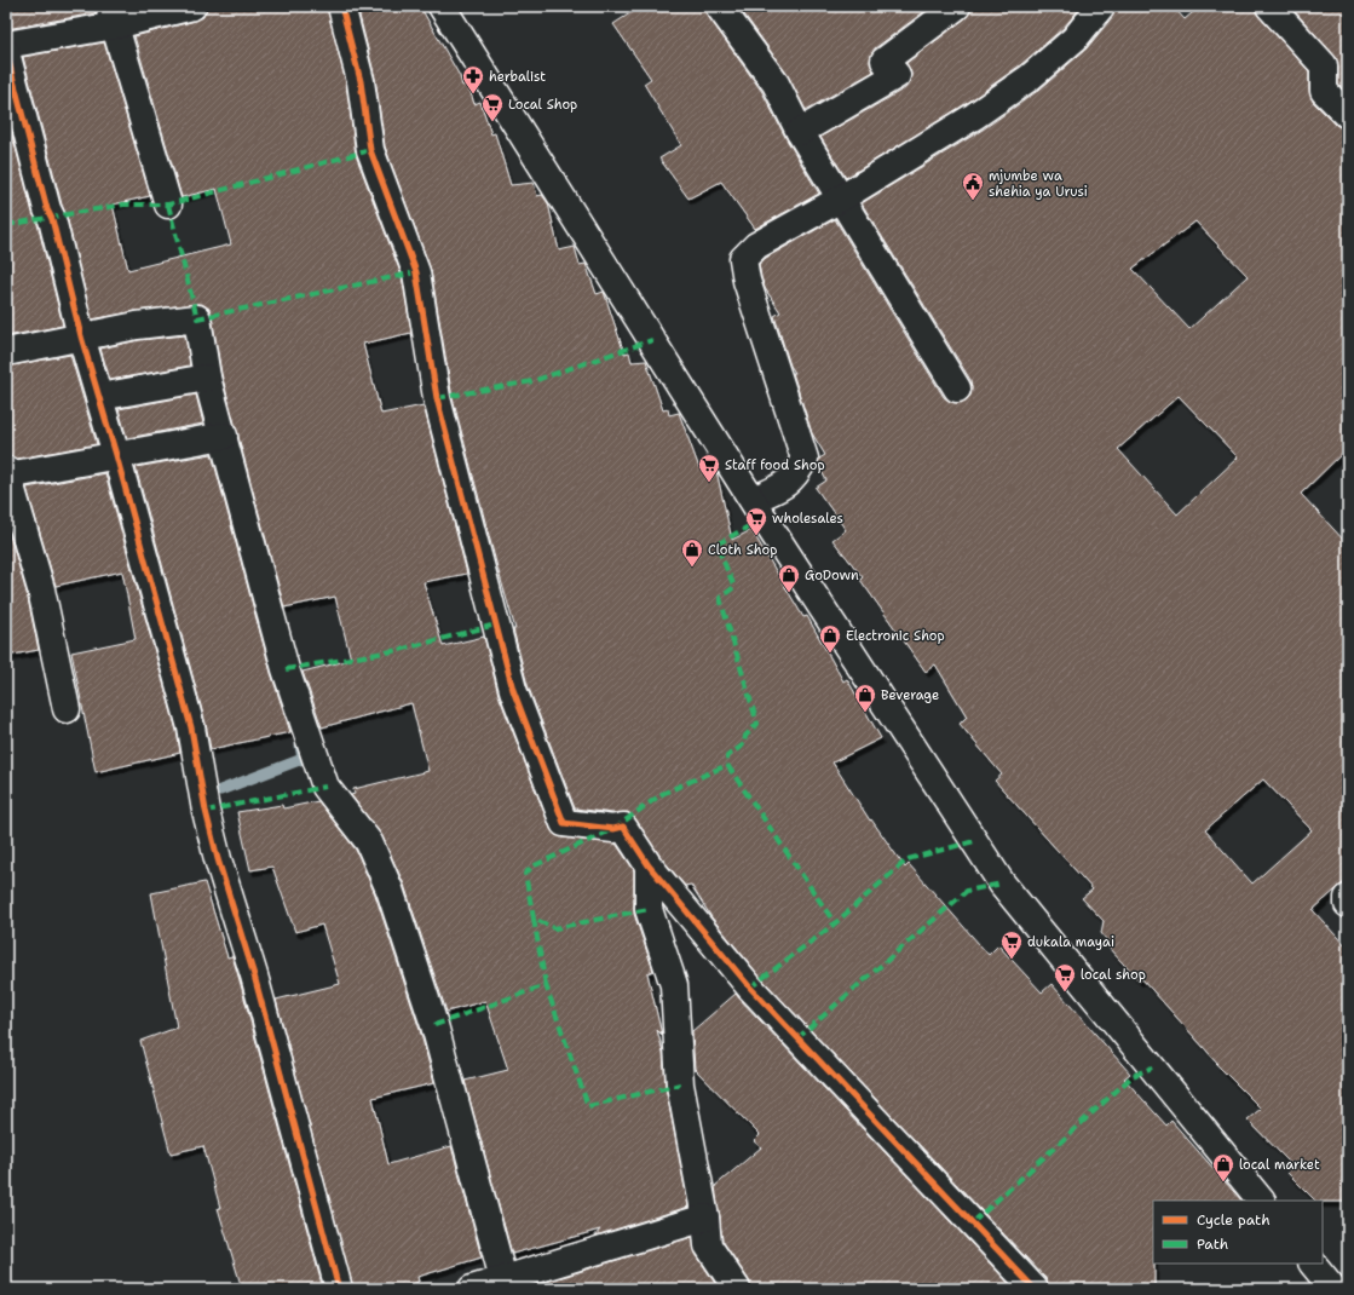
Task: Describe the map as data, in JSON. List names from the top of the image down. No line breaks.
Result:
{"places":{"pharmacy":["herbalist"],"supermarket":["Local Shop","Staff food Shop","wholesales","dukala mayai","local shop"],"public building":["mjumbe wa shehia ya Urusi"],"shop":["Cloth Shop","GoDown","Electronic Shop","Beverage","local market"]},"legend":["Cycle path","Path"]}
